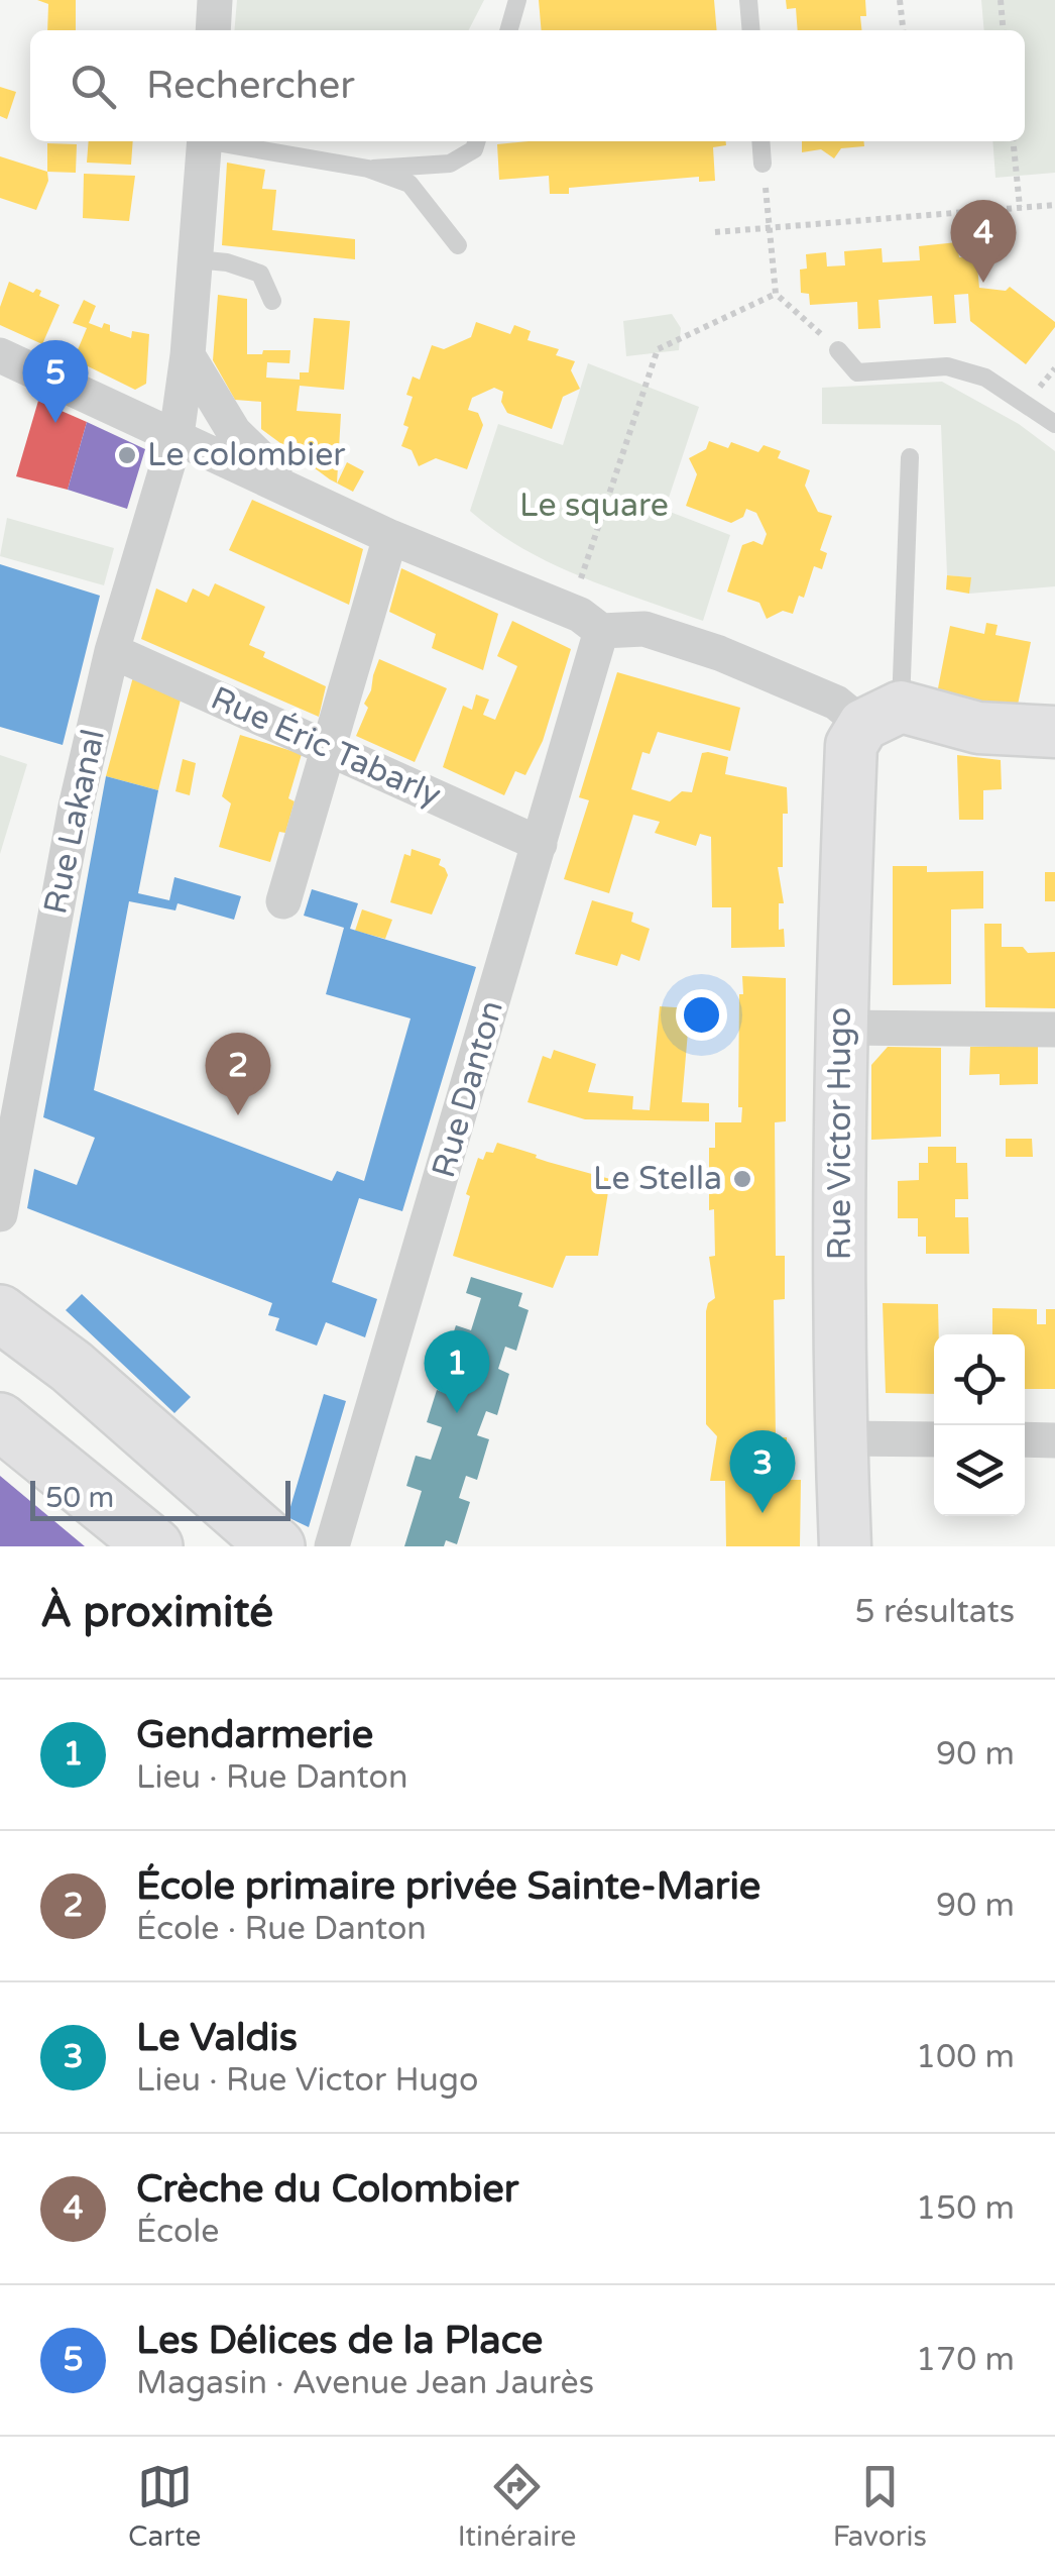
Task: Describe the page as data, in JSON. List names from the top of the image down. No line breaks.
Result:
{"streets":{"main road":["Rue Victor Hugo"],"street":["Rue Éric Tabarly","Rue Lakanal","Rue Danton"]},"crossings":[["Rue Éric Tabarly","Rue Lakanal"],["Rue Éric Tabarly","Rue Danton"]],"parks":["Le square"],"places":["Le colombier","Le Stella"],"scale_bar":"50 m","page":{"search":"Rechercher","pins":["4","5","2","1","3"],"scale":"50 m","heading":["À proximité","5 résultats"],"list":[{"mark":"1","name":"Gendarmerie","note":"Lieu · Rue Danton","value":"90 m"},{"mark":"2","name":"École primaire privée Sainte-Marie","note":"École · Rue Danton","value":"90 m"},{"mark":"3","name":"Le Valdis","note":"Lieu · Rue Victor Hugo","value":"100 m"},{"mark":"4","name":"Crèche du Colombier","note":"École","value":"150 m"},{"mark":"5","name":"Les Délices de la Place","note":"Magasin · Avenue Jean Jaurès","value":"170 m"}],"nav":["Carte","Itinéraire","Favoris"]}}
